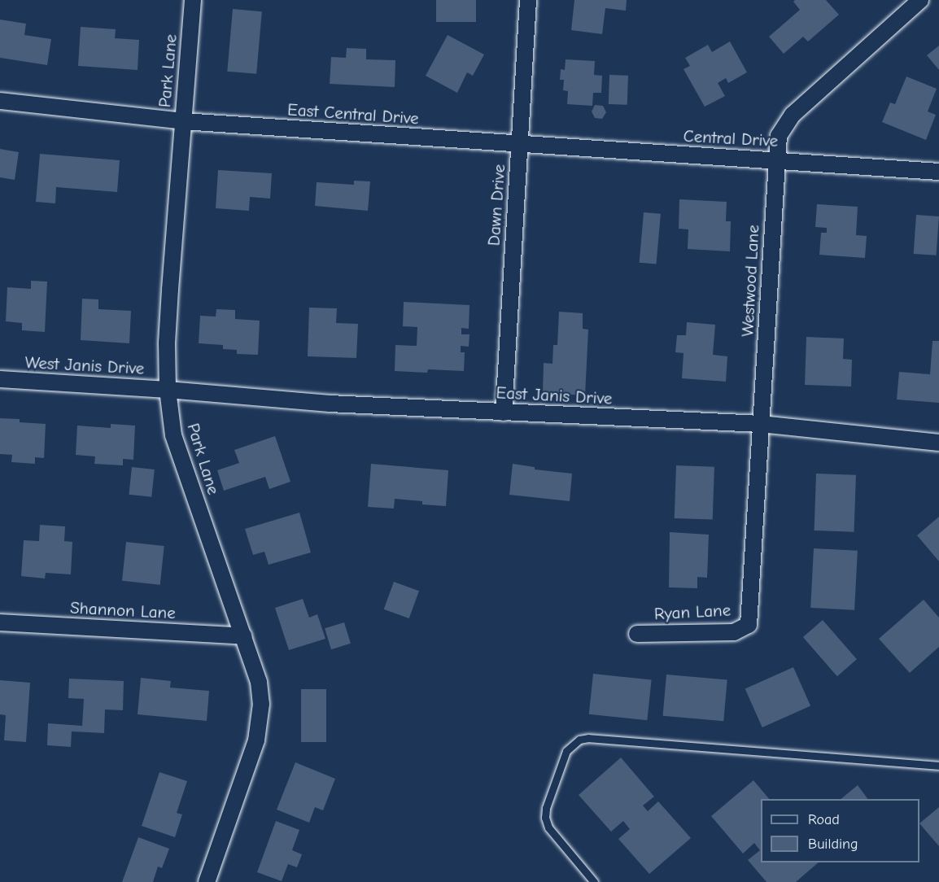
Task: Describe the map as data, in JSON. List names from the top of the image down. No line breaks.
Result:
{"streets":{"street":["Park Lane","East Central Drive","Central Drive","Dawn Drive","Westwood Lane","West Janis Drive","East Janis Drive","Shannon Lane","Ryan Lane"]},"crossings":[["Park Lane","East Central Drive"],["Park Lane","West Janis Drive"],["Park Lane","East Janis Drive"],["Park Lane","Shannon Lane"],["East Central Drive","Central Drive"],["East Central Drive","Dawn Drive"],["Central Drive","Dawn Drive"],["Central Drive","Westwood Lane"],["Dawn Drive","East Janis Drive"],["Westwood Lane","East Janis Drive"],["Westwood Lane","Ryan Lane"],["West Janis Drive","East Janis Drive"]],"legend":["Road","Building"]}
